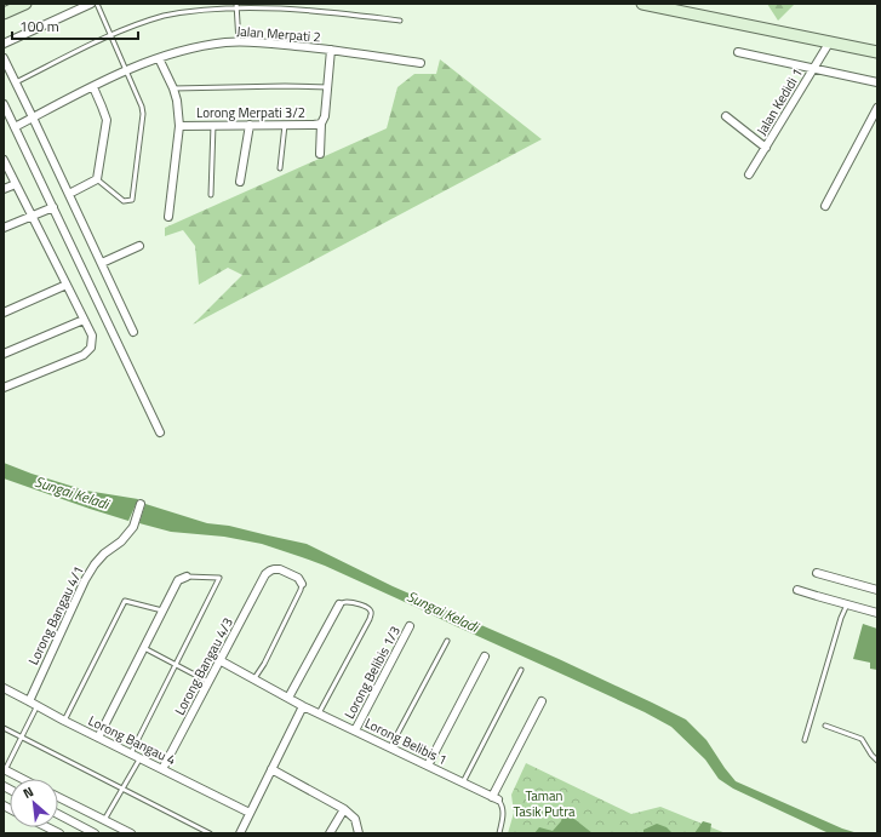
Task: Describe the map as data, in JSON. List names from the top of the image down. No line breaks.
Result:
{"streets":{"street":["Jalan Merpati 2","Jalan Kedidi 1","Lorong Merpati 3/2","Lorong Bangau 4/1","Lorong Bangau 4/3","Lorong Belibis 1/3","Lorong Bangau 4","Lorong Belibis 1"]},"crossings":[["Lorong Bangau 4/1","Lorong Bangau 4"],["Lorong Bangau 4/3","Lorong Bangau 4"],["Lorong Bangau 4/3","Lorong Belibis 1"],["Lorong Belibis 1/3","Lorong Belibis 1"]],"water":["Sungai Keladi"],"parks":["Taman Tasik Putra"],"scale_bar":"100 m","north":"top left"}
